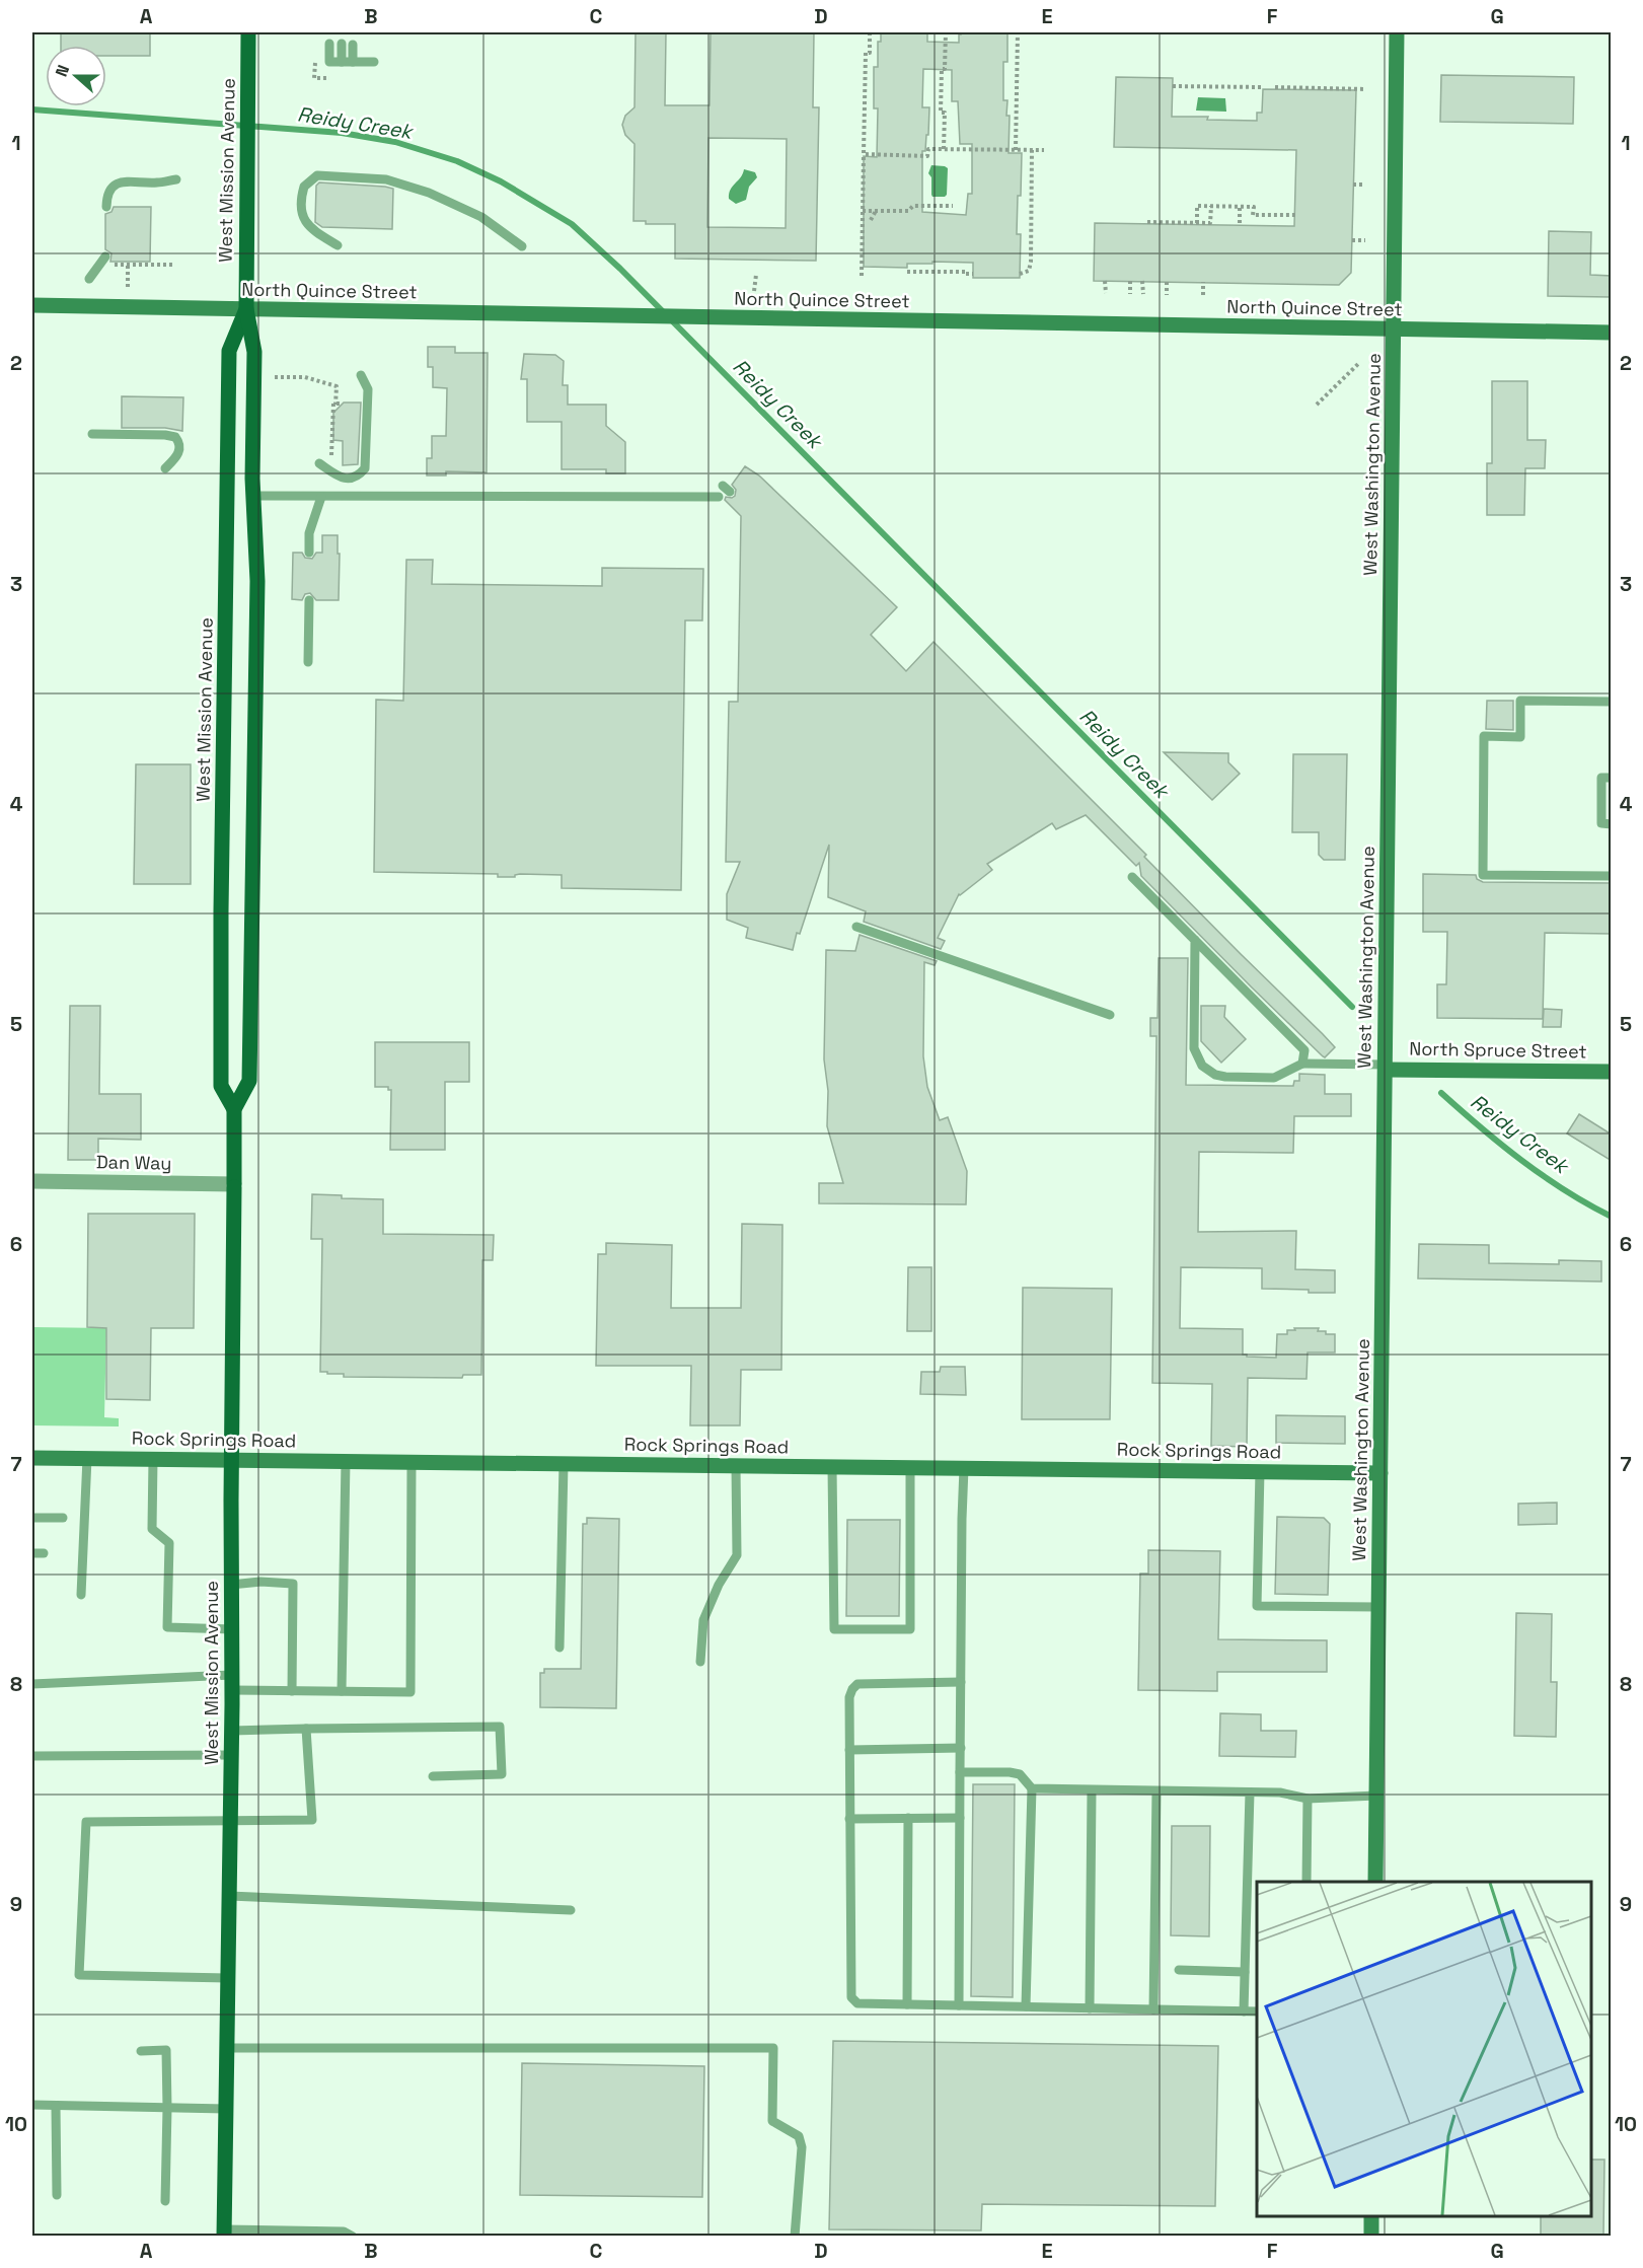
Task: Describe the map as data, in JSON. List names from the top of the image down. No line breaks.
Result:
{"streets":{"main road":["West Mission Avenue","North Quince Street","West Washington Avenue","North Spruce Street","Rock Springs Road"],"street":["Dan Way"]},"crossings":[["West Mission Avenue","North Quince Street"],["West Mission Avenue","Dan Way"],["West Mission Avenue","Rock Springs Road"],["North Quince Street","West Washington Avenue"],["West Washington Avenue","North Spruce Street"],["West Washington Avenue","Rock Springs Road"]],"water":["Reidy Creek"],"north":"left","grid":{"columns":["A","B","C","D","E","F","G"],"rows":["1","2","3","4","5","6","7","8","9","10"]}}
